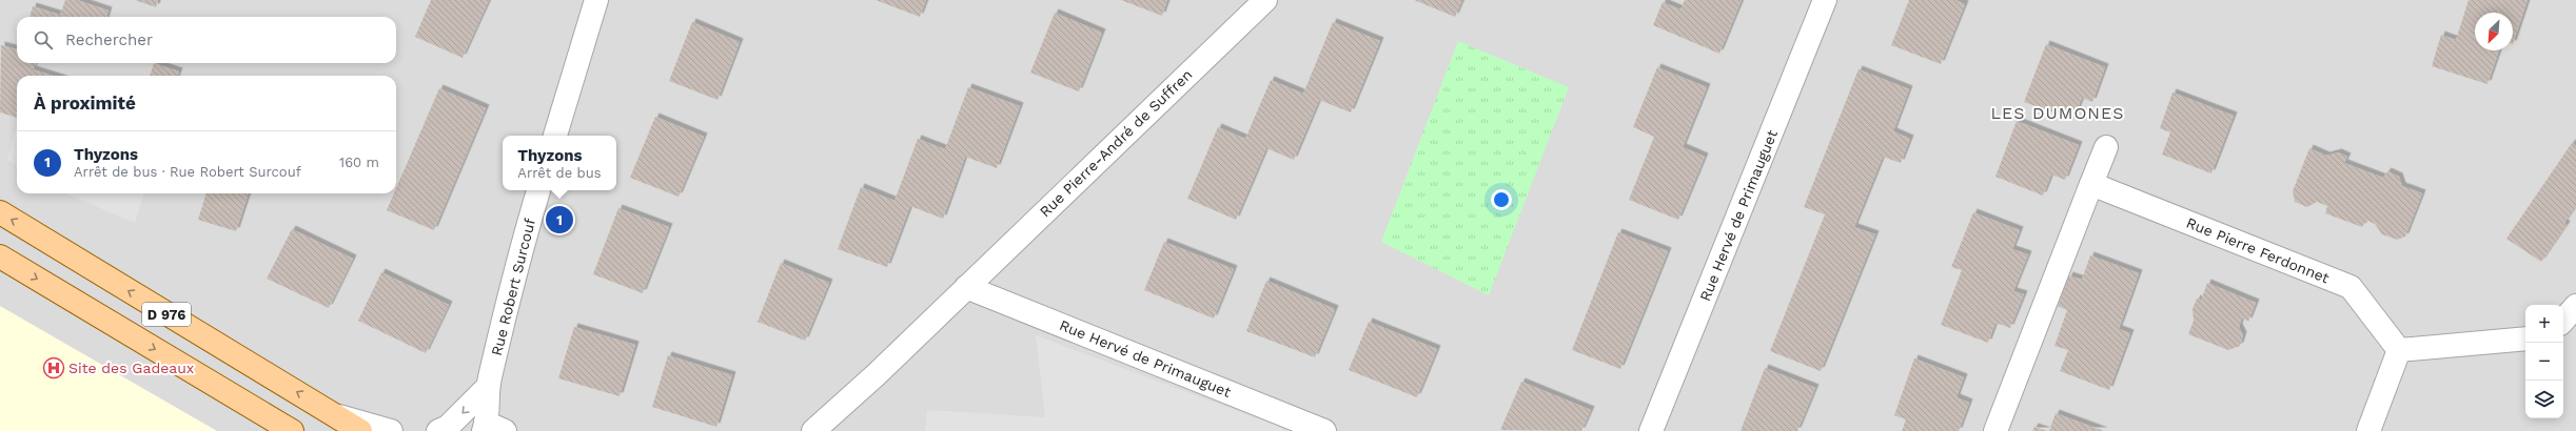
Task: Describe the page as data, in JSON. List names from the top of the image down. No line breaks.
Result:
{"streets":{"main road":["D 976"],"street":["Rue Pierre-André de Suffren","Rue Hervé de Primauguet","Rue Pierre Ferdonnet","Rue Robert Surcouf"]},"crossings":[["Rue Pierre-André de Suffren","Rue Hervé de Primauguet"]],"districts":["LES DUMONES"],"places":{"hospital":["Site des Gadeaux"]},"north":"bottom left","page":{"search":"Rechercher","heading":"À proximité","list":[{"mark":"1","name":"Thyzons","note":"Arrêt de bus · Rue Robert Surcouf","value":"160 m"}],"popup":["Thyzons","Arrêt de bus"],"pins":"1","map_buttons":["+","−"]}}
